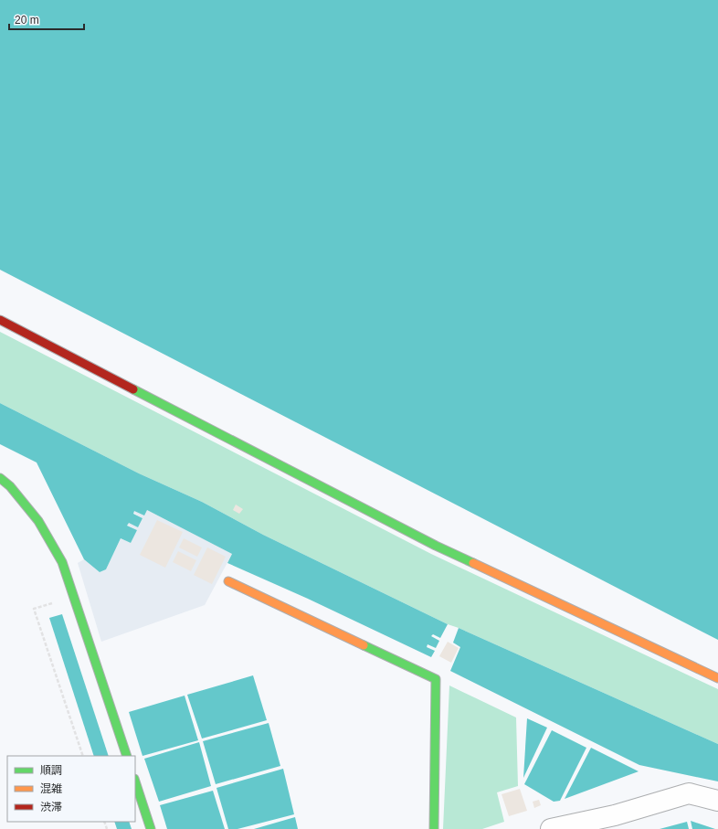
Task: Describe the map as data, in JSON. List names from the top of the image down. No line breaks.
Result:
{"legend":["順調","混雑","渋滞"],"scale_bar":"20 m"}
